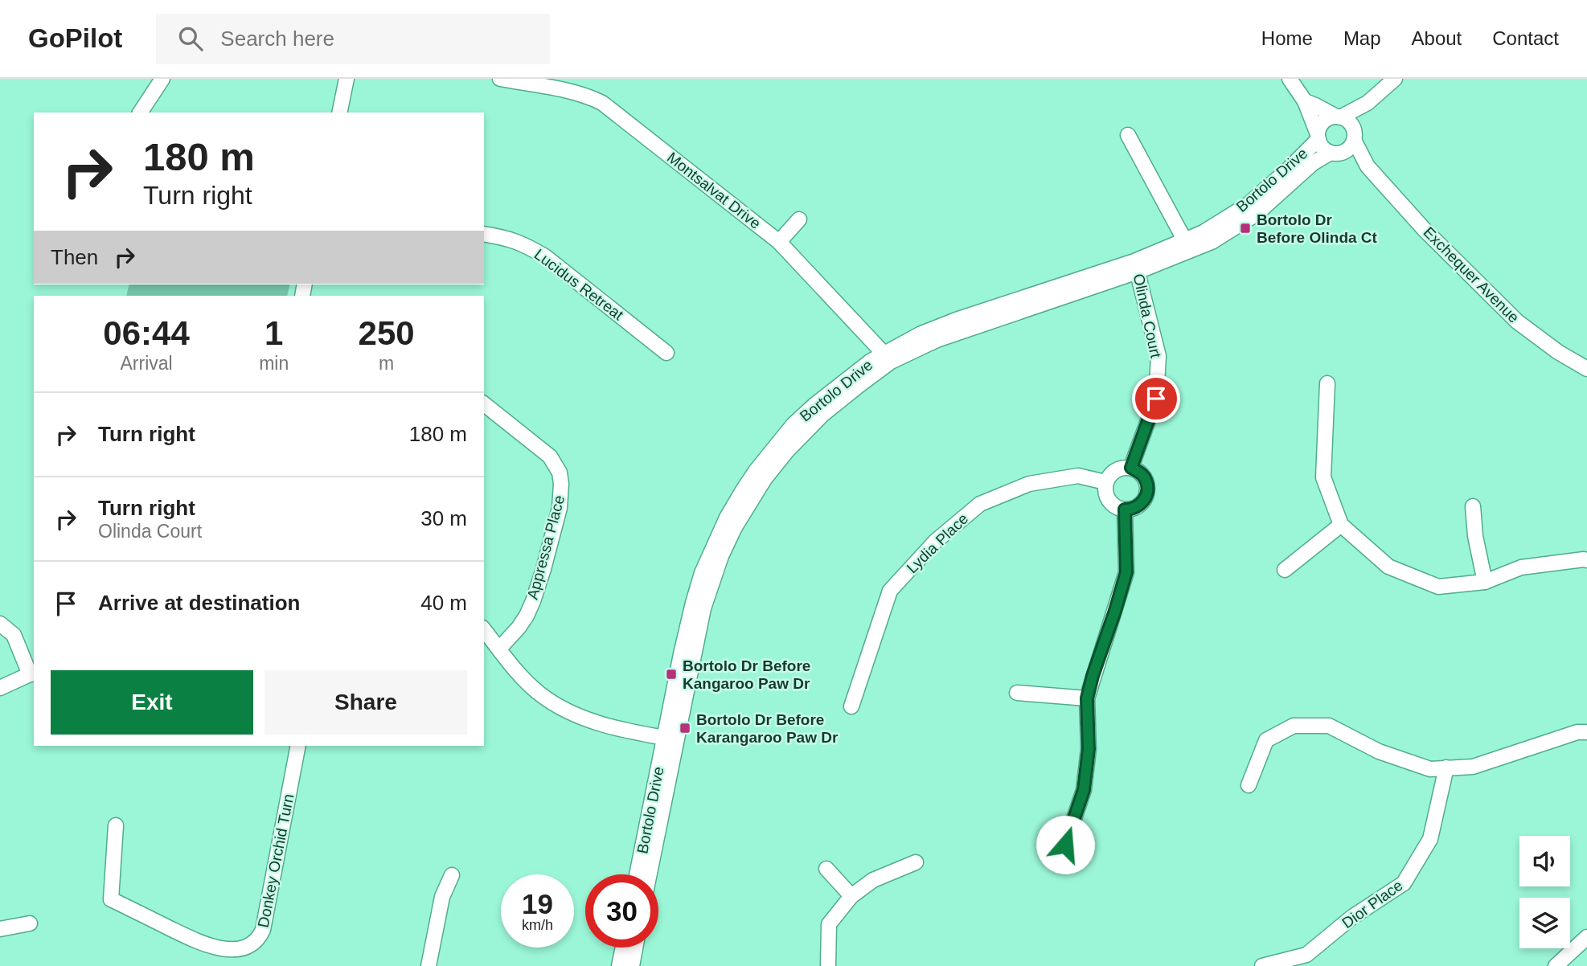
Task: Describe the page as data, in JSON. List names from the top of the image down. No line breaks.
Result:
{"streets":{"street":["Bortolo Drive","Montsalvat Drive","Exchequer Avenue","Lucidus Retreat","Olinda Court","Lydia Place","Appressa Place","Donkey Orchid Turn","Dior Place"]},"crossings":[["Bortolo Drive","Montsalvat Drive"],["Bortolo Drive","Exchequer Avenue"],["Bortolo Drive","Olinda Court"],["Olinda Court","Lydia Place"]],"places":{"transit":["Bortolo Dr Before Olinda Ct","Bortolo Dr Before Kangaroo Paw Dr","Bortolo Dr Before Karangaroo Paw Dr"]},"page":{"header":"GoPilot","search":"Search here","nav":["Home","Map","About","Contact"],"turn":["180 m","Turn right"],"then":"Then","eta":["06:44","Arrival","1","min","250","m"],"list":[{"name":"Turn right","value":"180 m"},{"name":"Turn right","note":"Olinda Court","value":"30 m"},{"name":"Arrive at destination","value":"40 m"}],"buttons":["Exit","Share"],"speed":"19 km/h","limit":"30"}}
